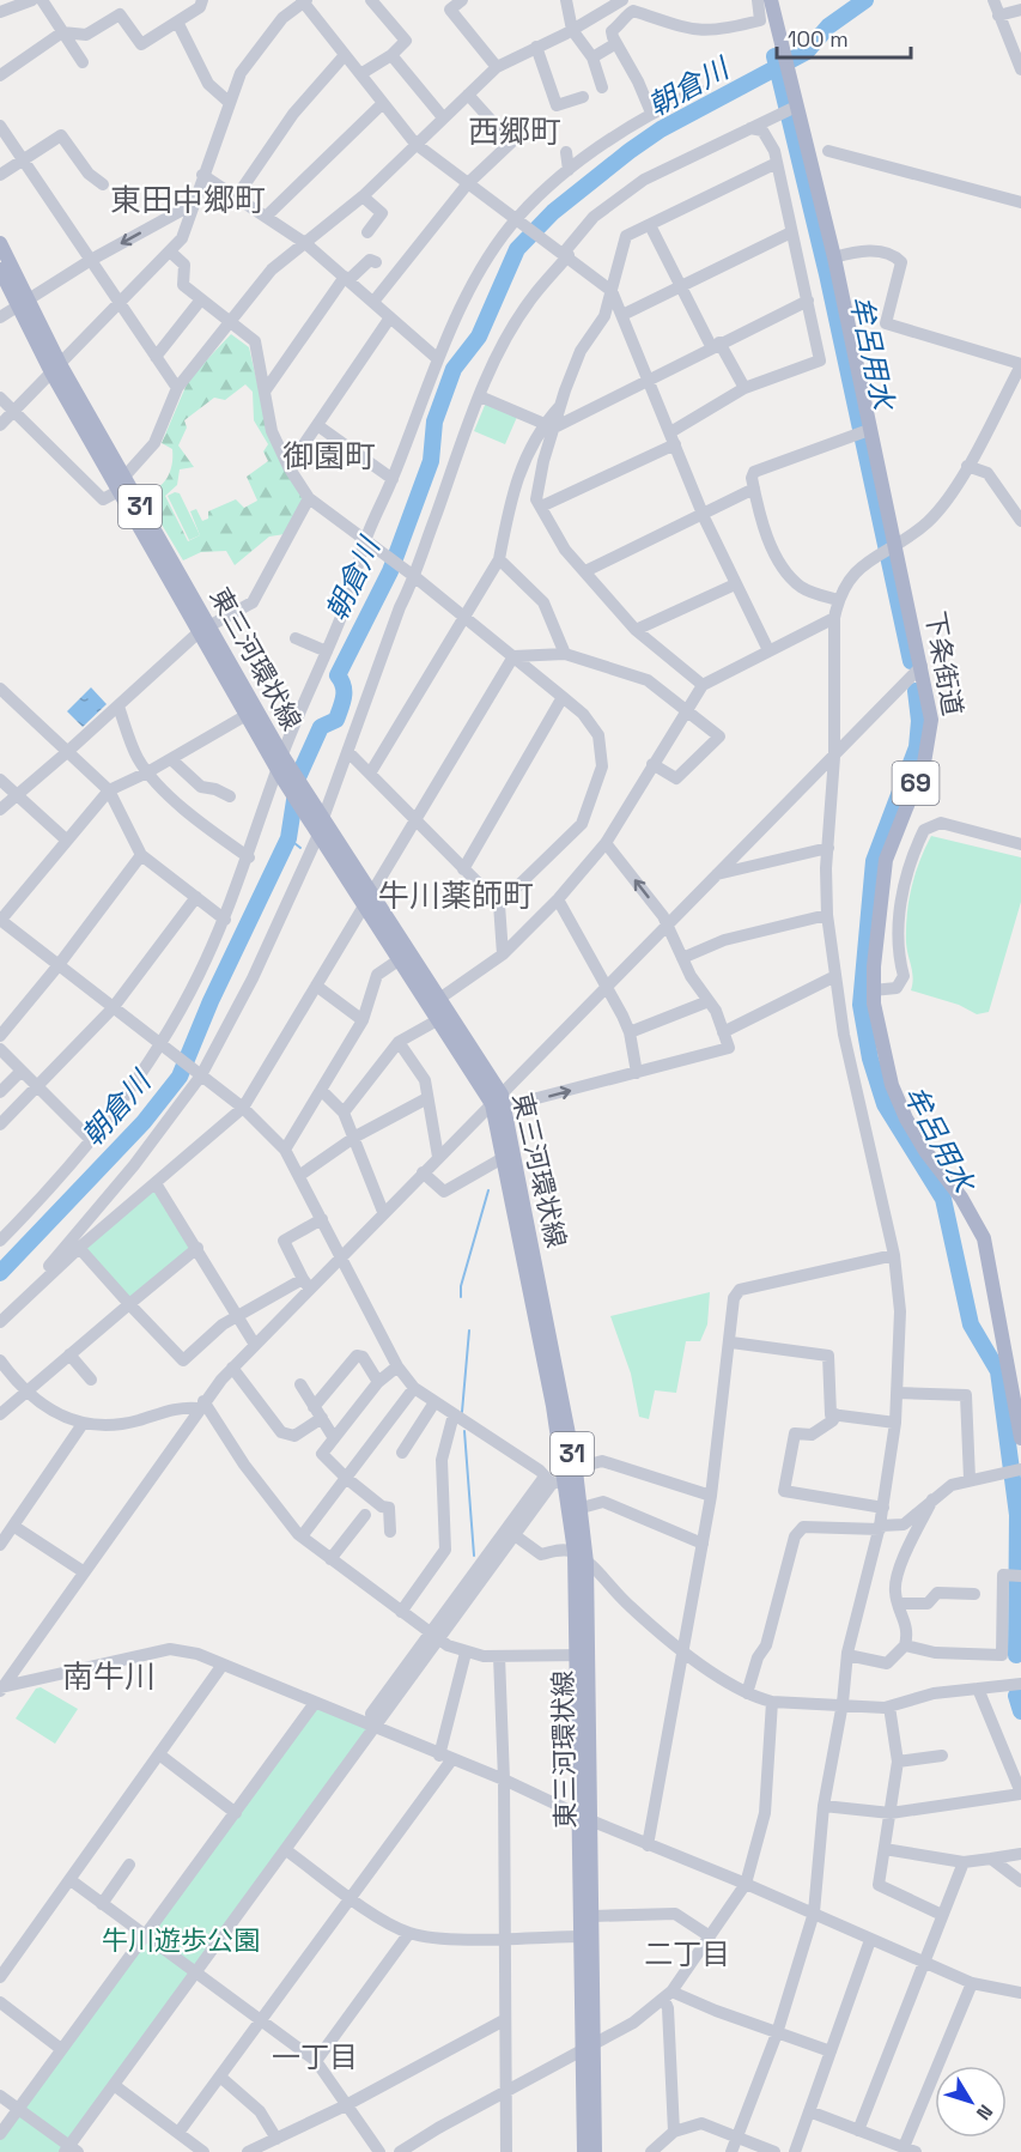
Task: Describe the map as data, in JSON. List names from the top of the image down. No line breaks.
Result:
{"streets":{"main road":["31","東三河環状線","下条街道","69"]},"districts":["西郷町","東田中郷町","御園町","牛川薬師町","南牛川","二丁目","一丁目"],"water":["朝倉川","牟呂用水"],"parks":["牛川遊歩公園"],"scale_bar":"100 m","north":"bottom right"}
